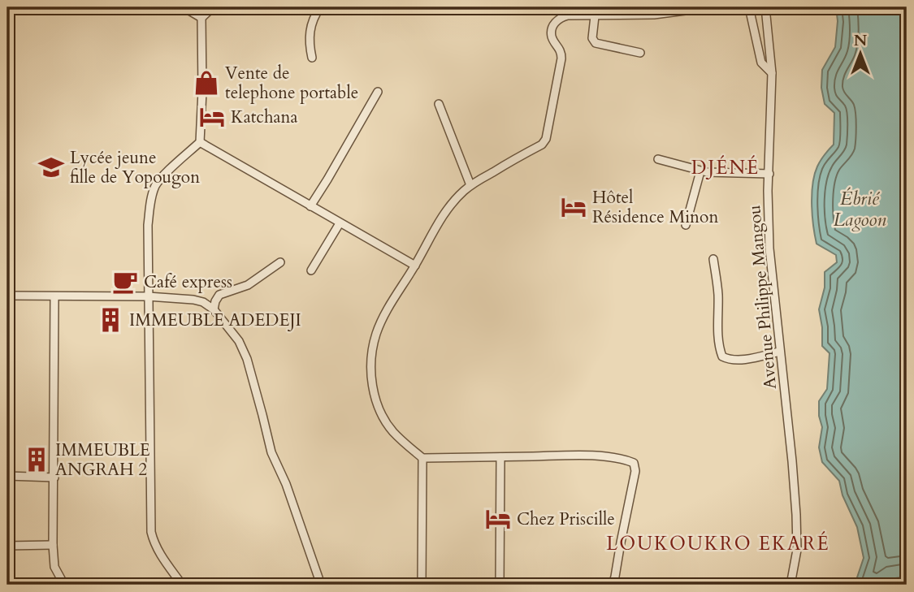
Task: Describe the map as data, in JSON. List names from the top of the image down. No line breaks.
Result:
{"streets":{"street":["Avenue Philippe Mangou"]},"districts":["DJÉNÉ","LOUKOUKRO EKARÉ"],"water":["Ébrié Lagoon"],"places":{"shop":["Vente de telephone portable"],"hotel":["Katchana","Hôtel Résidence Minon","Chez Priscille"],"school or university":["Lycée jeune fille de Yopougon"],"cafe":["Café express"],"building":["IMMEUBLE ADEDEJI","IMMEUBLE ANGRAH 2"]},"north":"top"}
